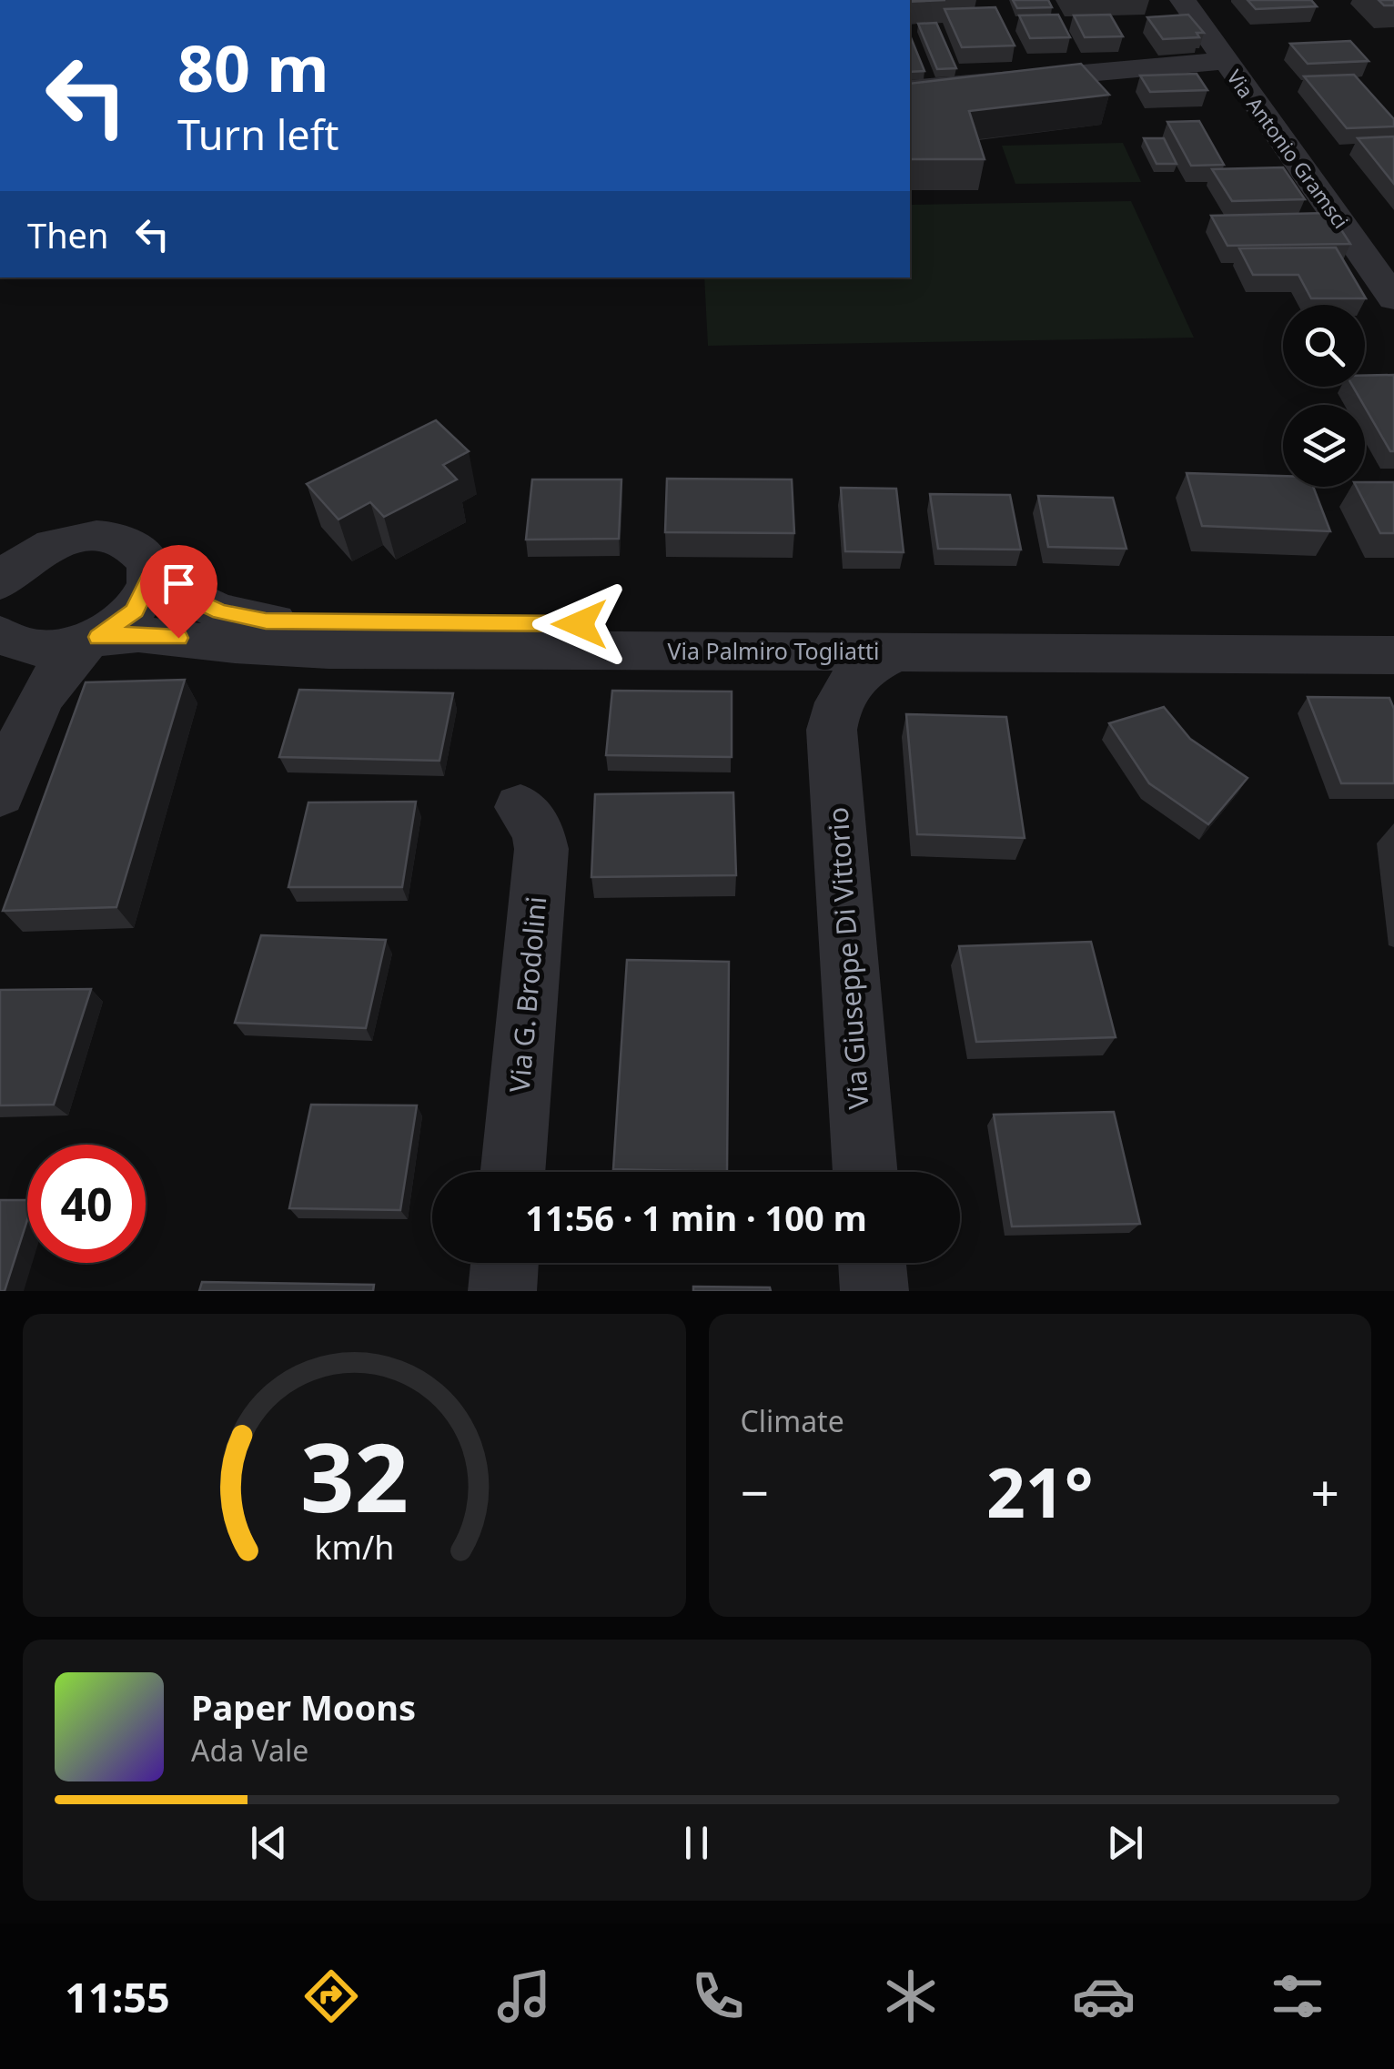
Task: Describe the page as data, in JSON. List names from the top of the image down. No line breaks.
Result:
{"streets":{"street":["Via Antonio Gramsci","Via Palmiro Togliatti","Via Giuseppe Di Vittorio","Via G. Brodolini"]},"page":{"turn":["80 m","Turn left"],"then":"Then","limit":"40","trip":"11:56 · 1 min · 100 m","tile":"Climate","heat":["−","21°","+"],"song":["Paper Moons","Ada Vale"],"tabs":"11:55","gauge":["32","km/h"]}}
